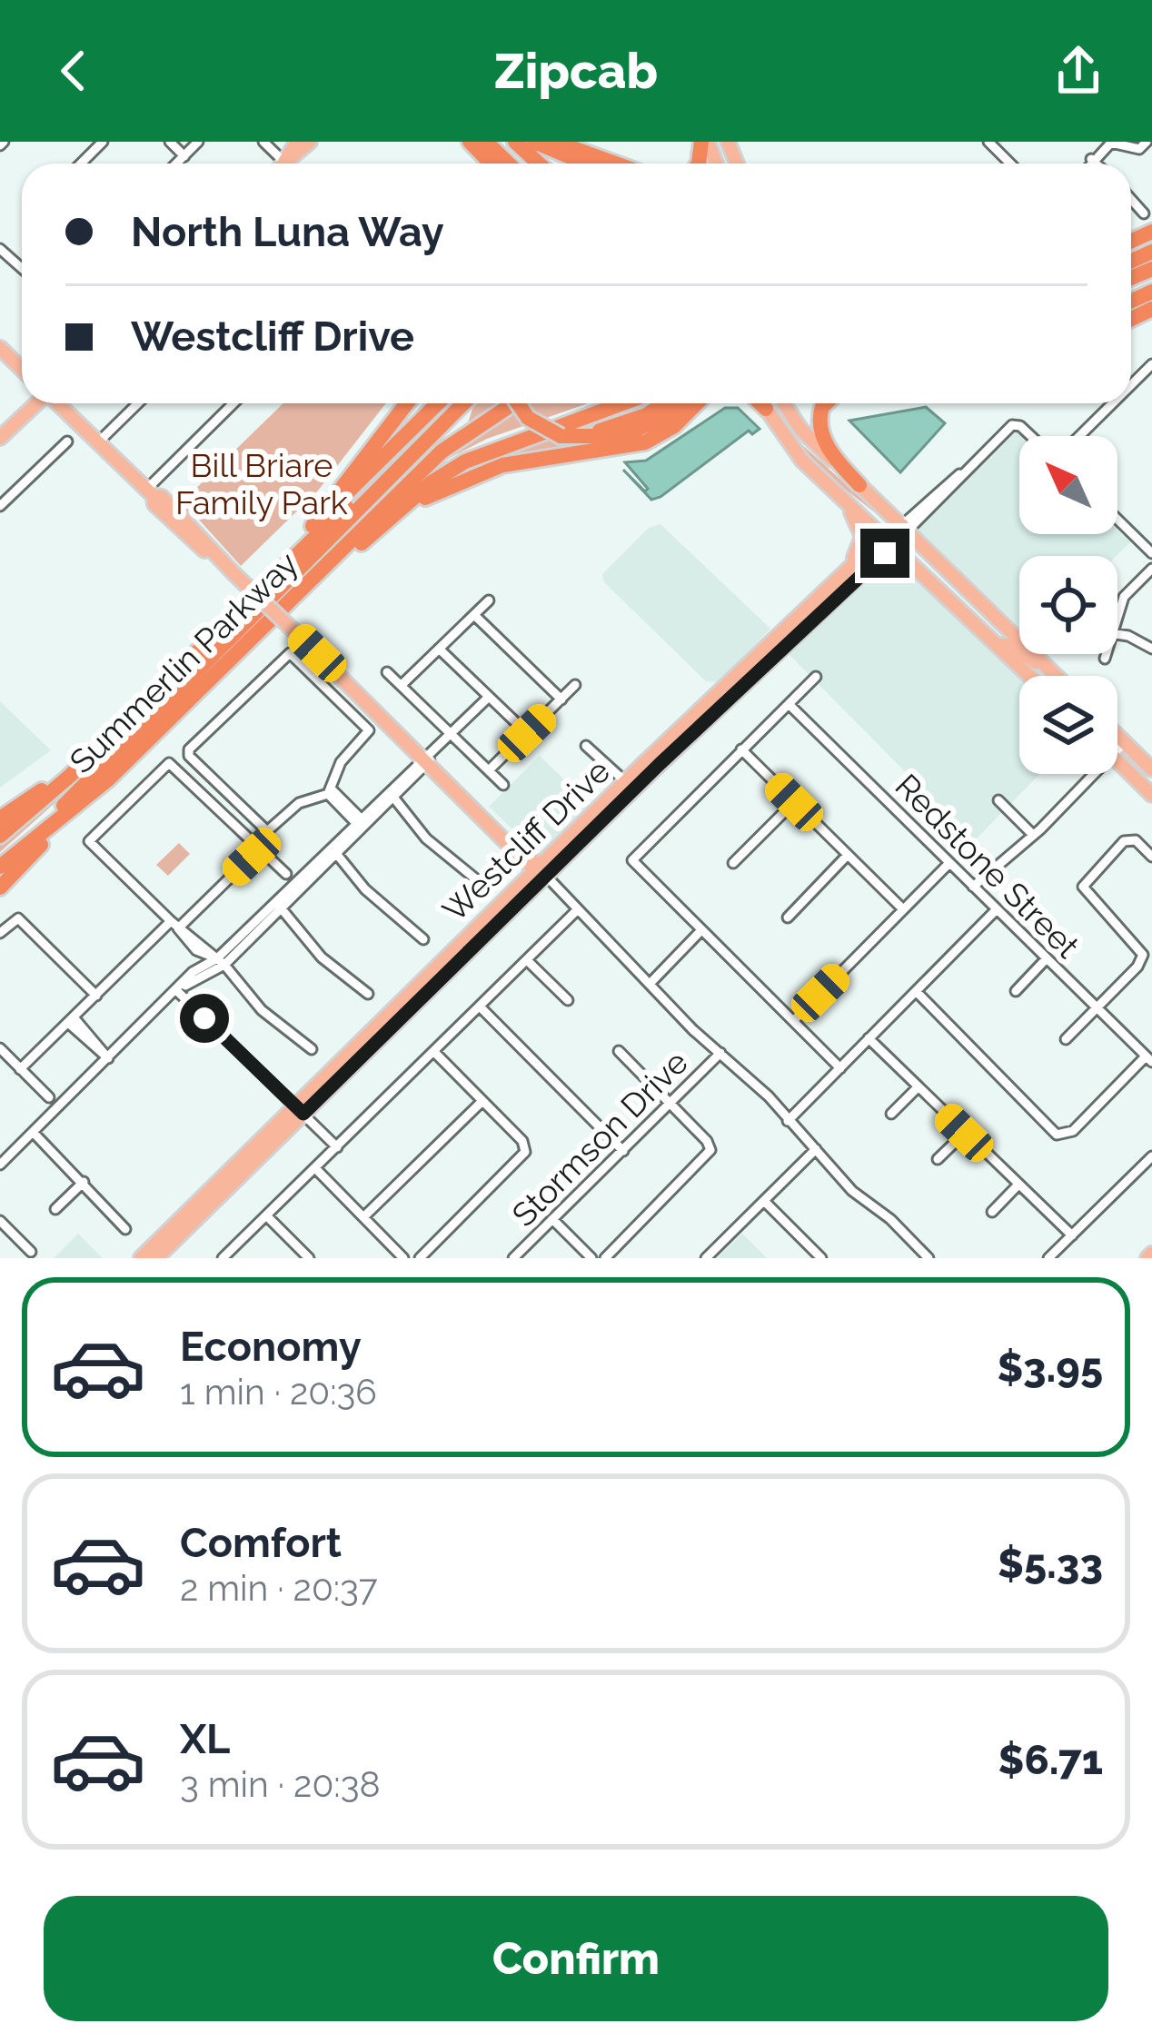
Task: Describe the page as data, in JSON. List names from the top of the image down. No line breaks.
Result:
{"streets":{"highway":["Summerlin Parkway"],"main road":["Westcliff Drive"],"street":["Redstone Street","Stormson Drive"]},"parks":["Bill Briare Family Park"],"north":"top left","page":{"header":"Zipcab","banner":["North Luna Way","Westcliff Drive"],"list":[{"name":"Economy","note":"1 min · 20:36","value":"$3.95"},{"name":"Comfort","note":"2 min · 20:37","value":"$5.33"},{"name":"XL","note":"3 min · 20:38","value":"$6.71"}],"buttons":"Confirm"}}
